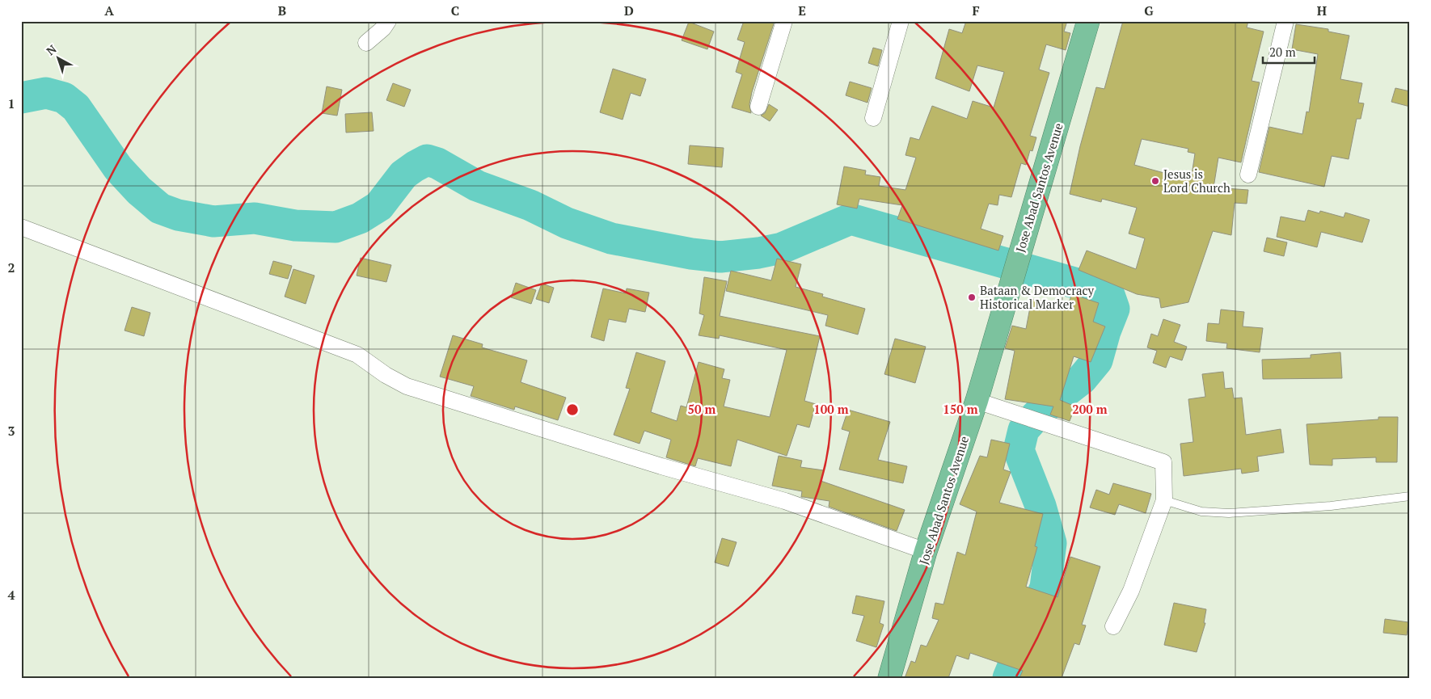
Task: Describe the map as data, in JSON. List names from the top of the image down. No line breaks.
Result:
{"streets":{"highway":["Jose Abad Santos Avenue"]},"places":["Jesus is Lord Church","Bataan & Democracy Historical Marker"],"scale_bar":"20 m","north":"top left","grid":{"columns":["A","B","C","D","E","F","G","H"],"rows":["1","2","3","4"]},"rings":["50 m","100 m","150 m","200 m"]}
